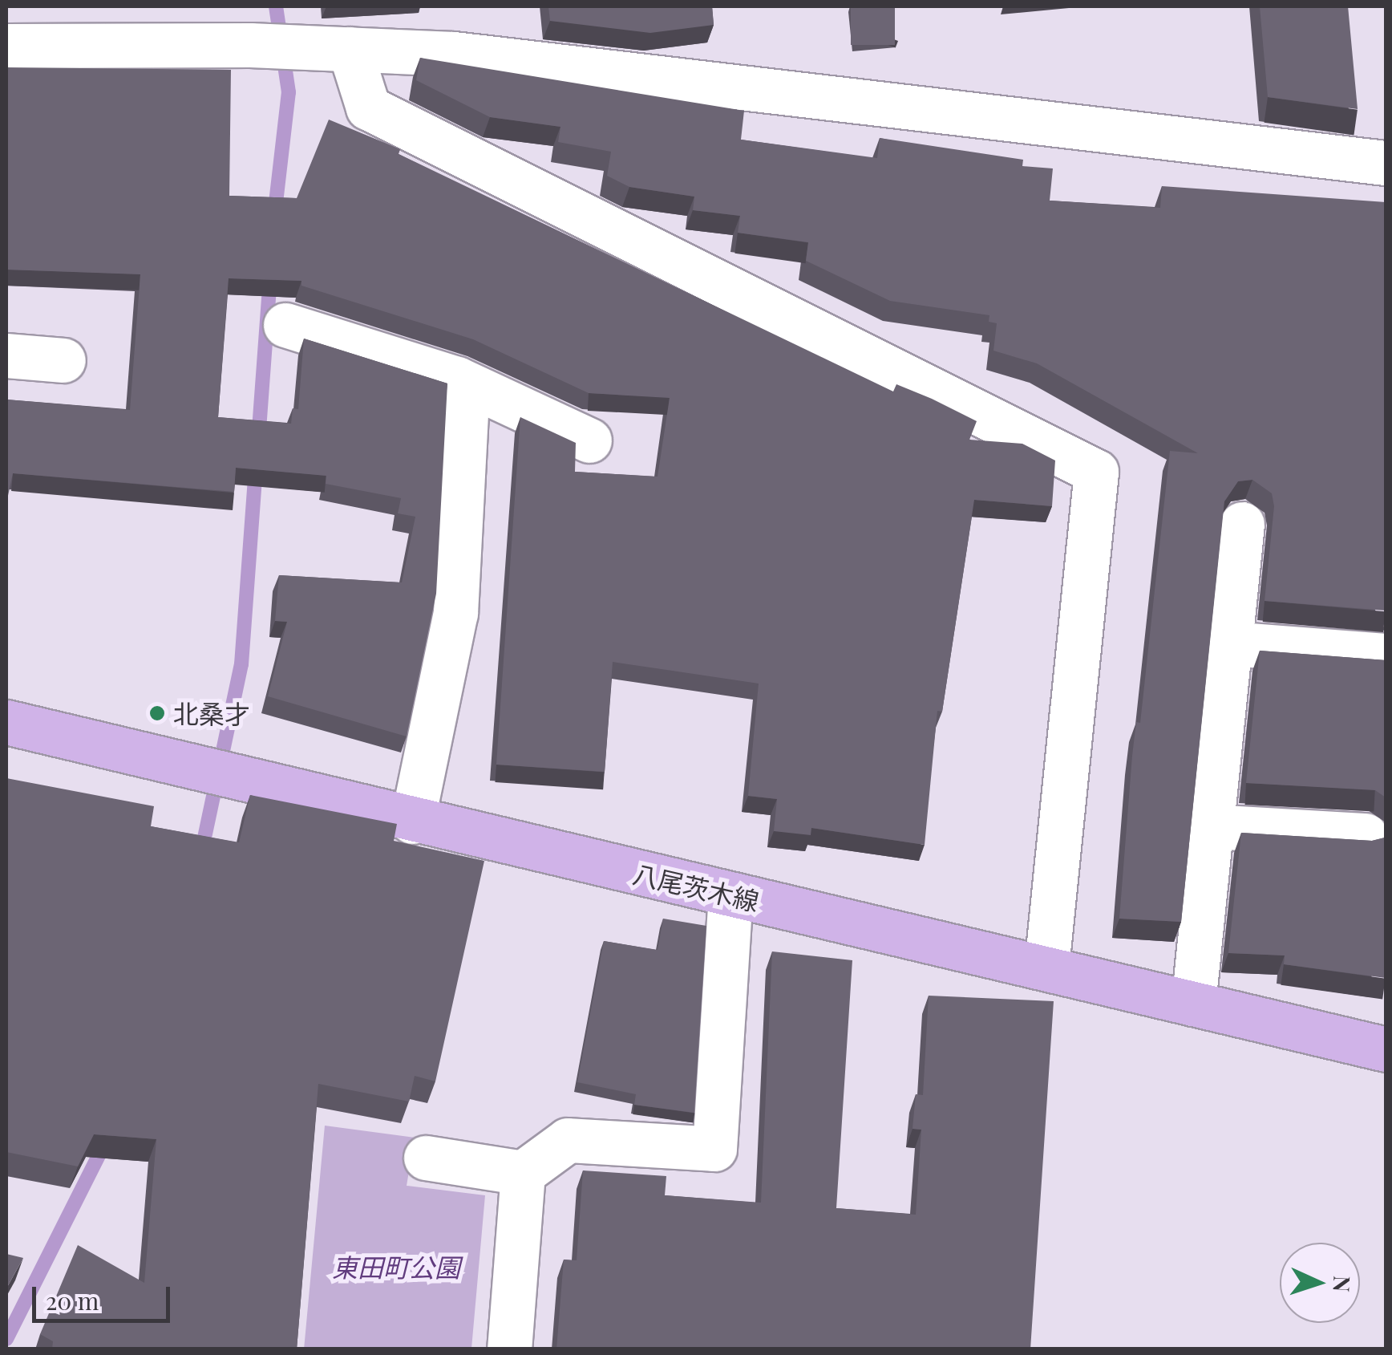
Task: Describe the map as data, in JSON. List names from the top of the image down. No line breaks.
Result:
{"streets":{"main road":["八尾茨木線"]},"parks":["東田町公園"],"places":["北桑才"],"scale_bar":"20 m","north":"right"}
